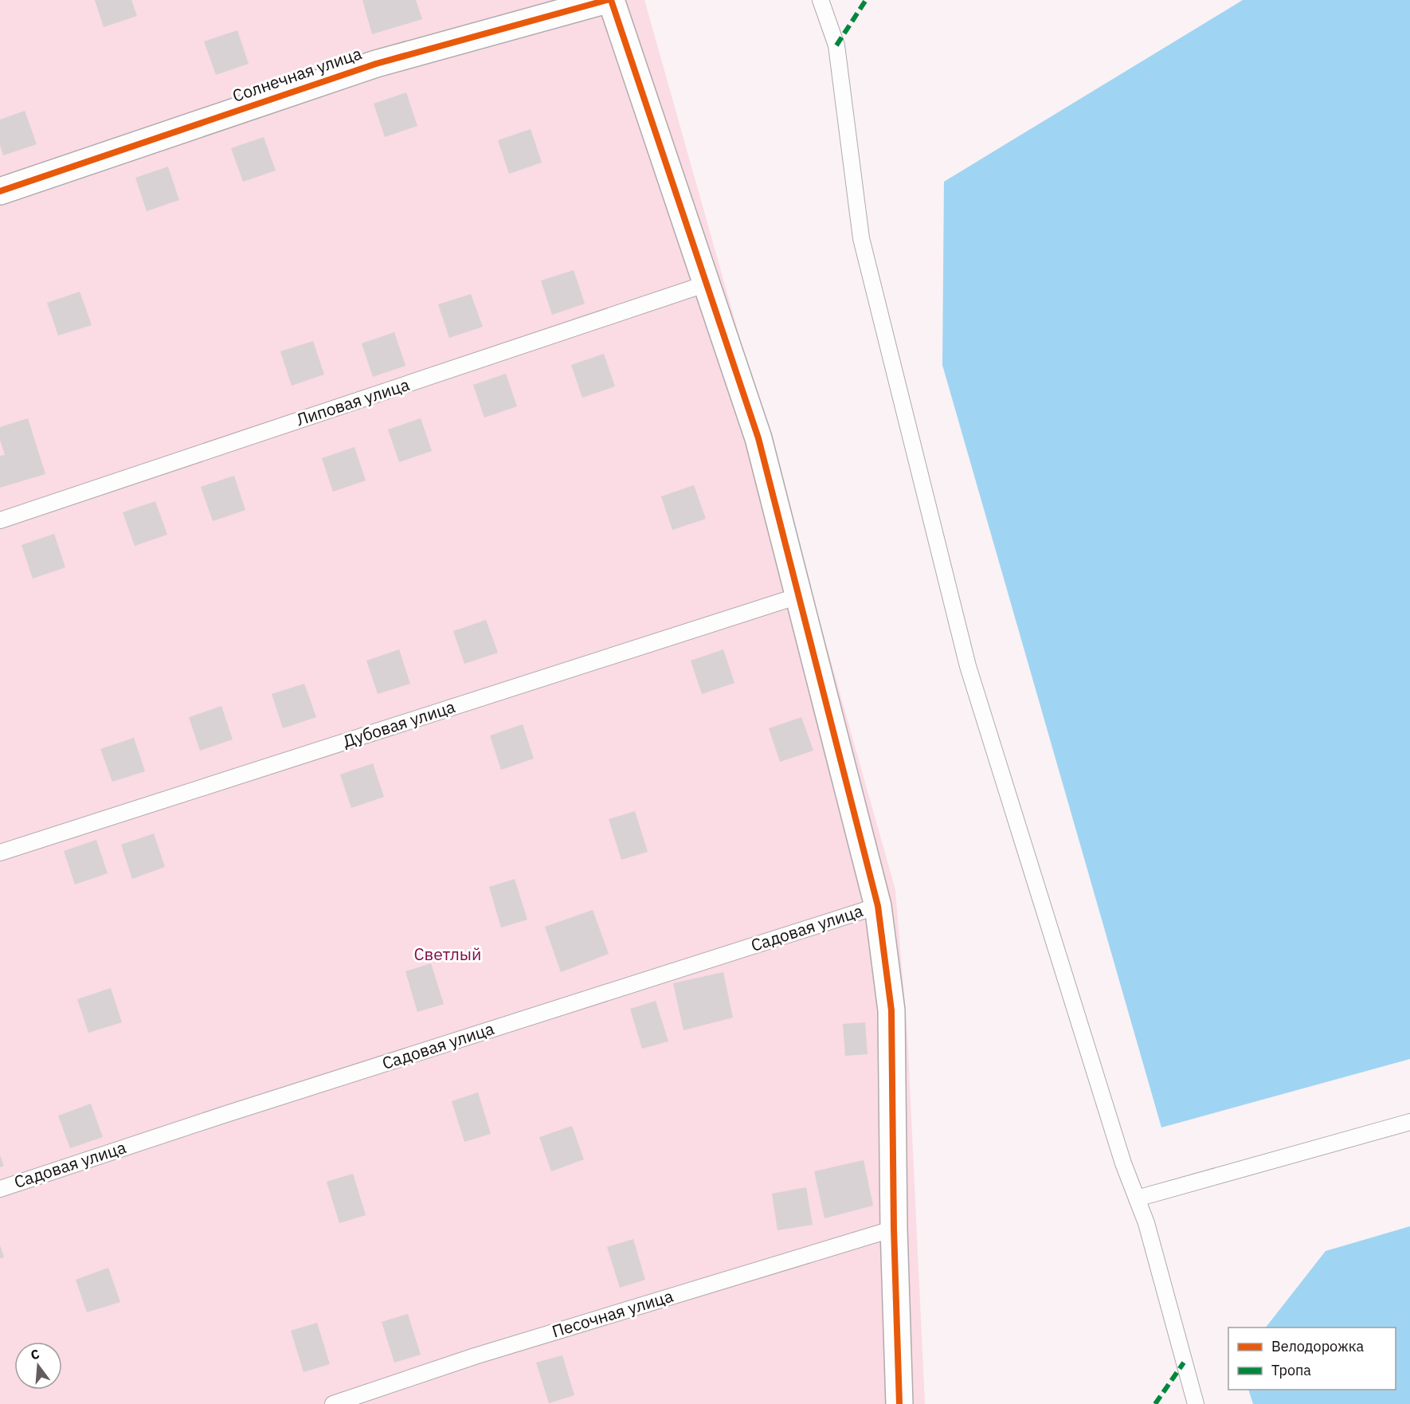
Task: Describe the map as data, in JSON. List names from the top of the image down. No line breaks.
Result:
{"streets":{"street":["Солнечная улица"],"lane":["Липовая улица","Дубовая улица","Садовая улица","Песочная улица"]},"parks":["Светлый"],"legend":["Велодорожка","Тропа"],"north":"top"}
